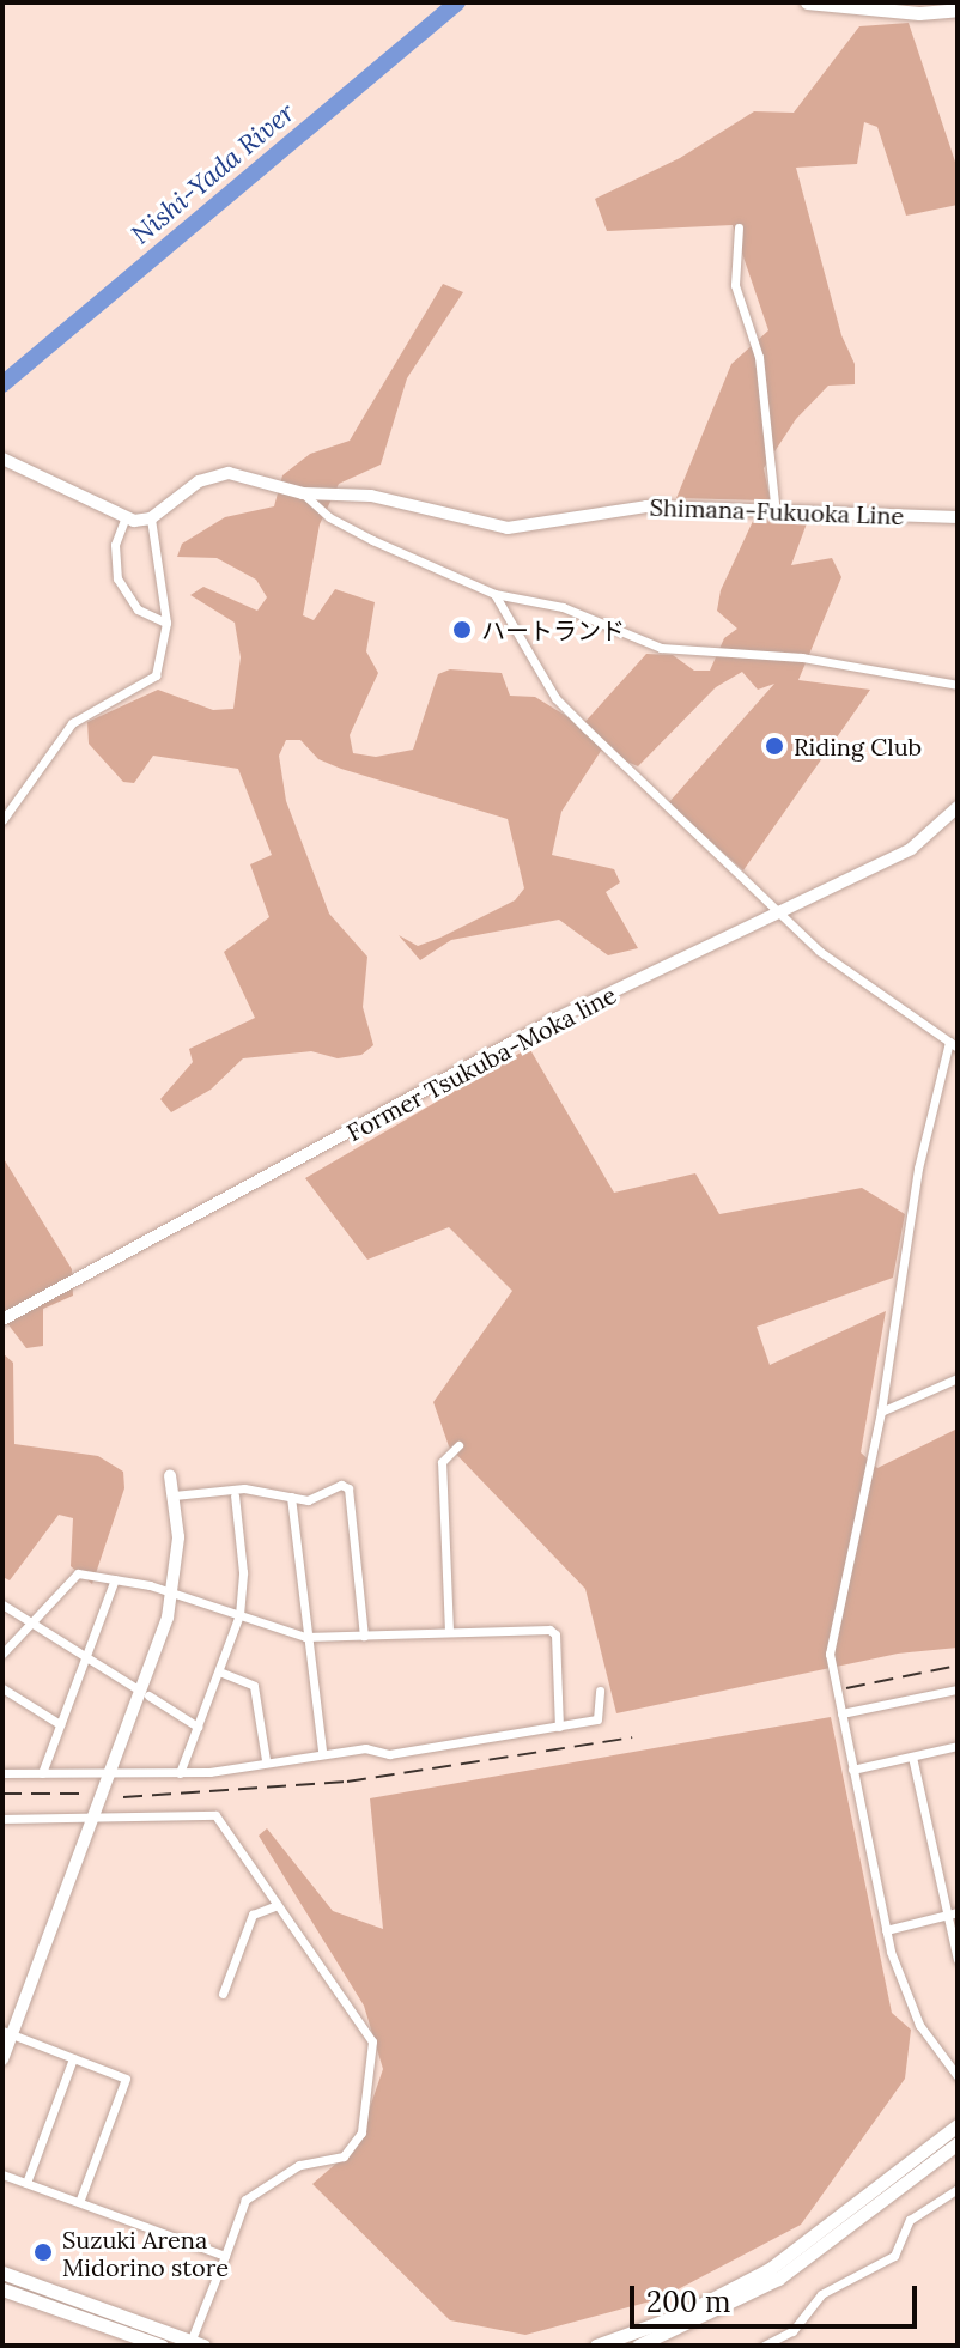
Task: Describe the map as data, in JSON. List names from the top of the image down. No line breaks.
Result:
{"streets":{"street":["Shimana-Fukuoka Line","Former Tsukuba-Moka line"]},"water":["Nishi-Yada River"],"places":["ハートランド","Riding Club","Suzuki Arena Midorino store"],"scale_bar":"200 m"}
